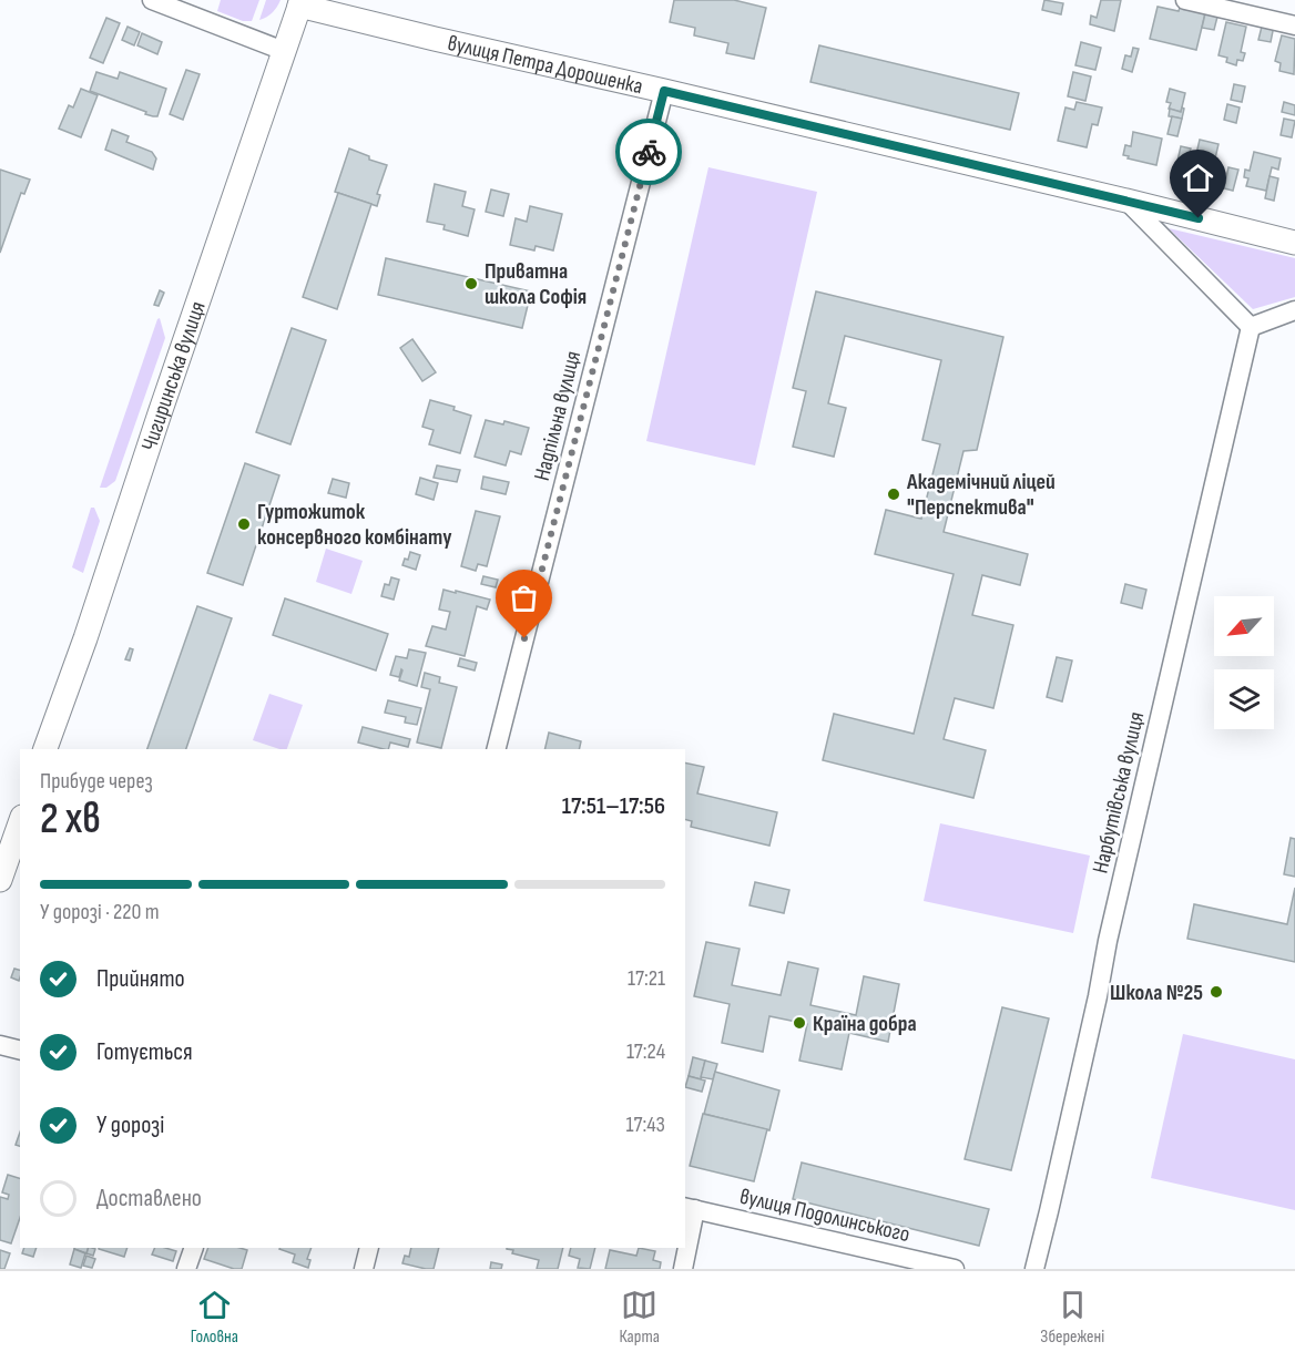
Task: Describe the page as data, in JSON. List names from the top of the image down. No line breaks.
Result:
{"streets":{"main road":["вулиця Петра Дорошенка","Чигиринська вулиця"],"street":["Надпільна вулиця","Нарбутівська вулиця","вулиця Подолинського"]},"crossings":[["вулиця Петра Дорошенка","Чигиринська вулиця"],["вулиця Петра Дорошенка","Надпільна вулиця"]],"places":["Приватна школа Софія","Академічний ліцей \"Перспектива\"","Гуртожиток консервного комбінату","Школа №25","Країна добра"],"north":"bottom left","page":{"heading":["2 хв","Прибуде через","17:51–17:56"],"bar":"У дорозі · 220 m","list":[["Прийнято","17:21"],["Готується","17:24"],["У дорозі","17:43"],"Доставлено"],"tabs":["Головна","Карта","Збережені"]}}
